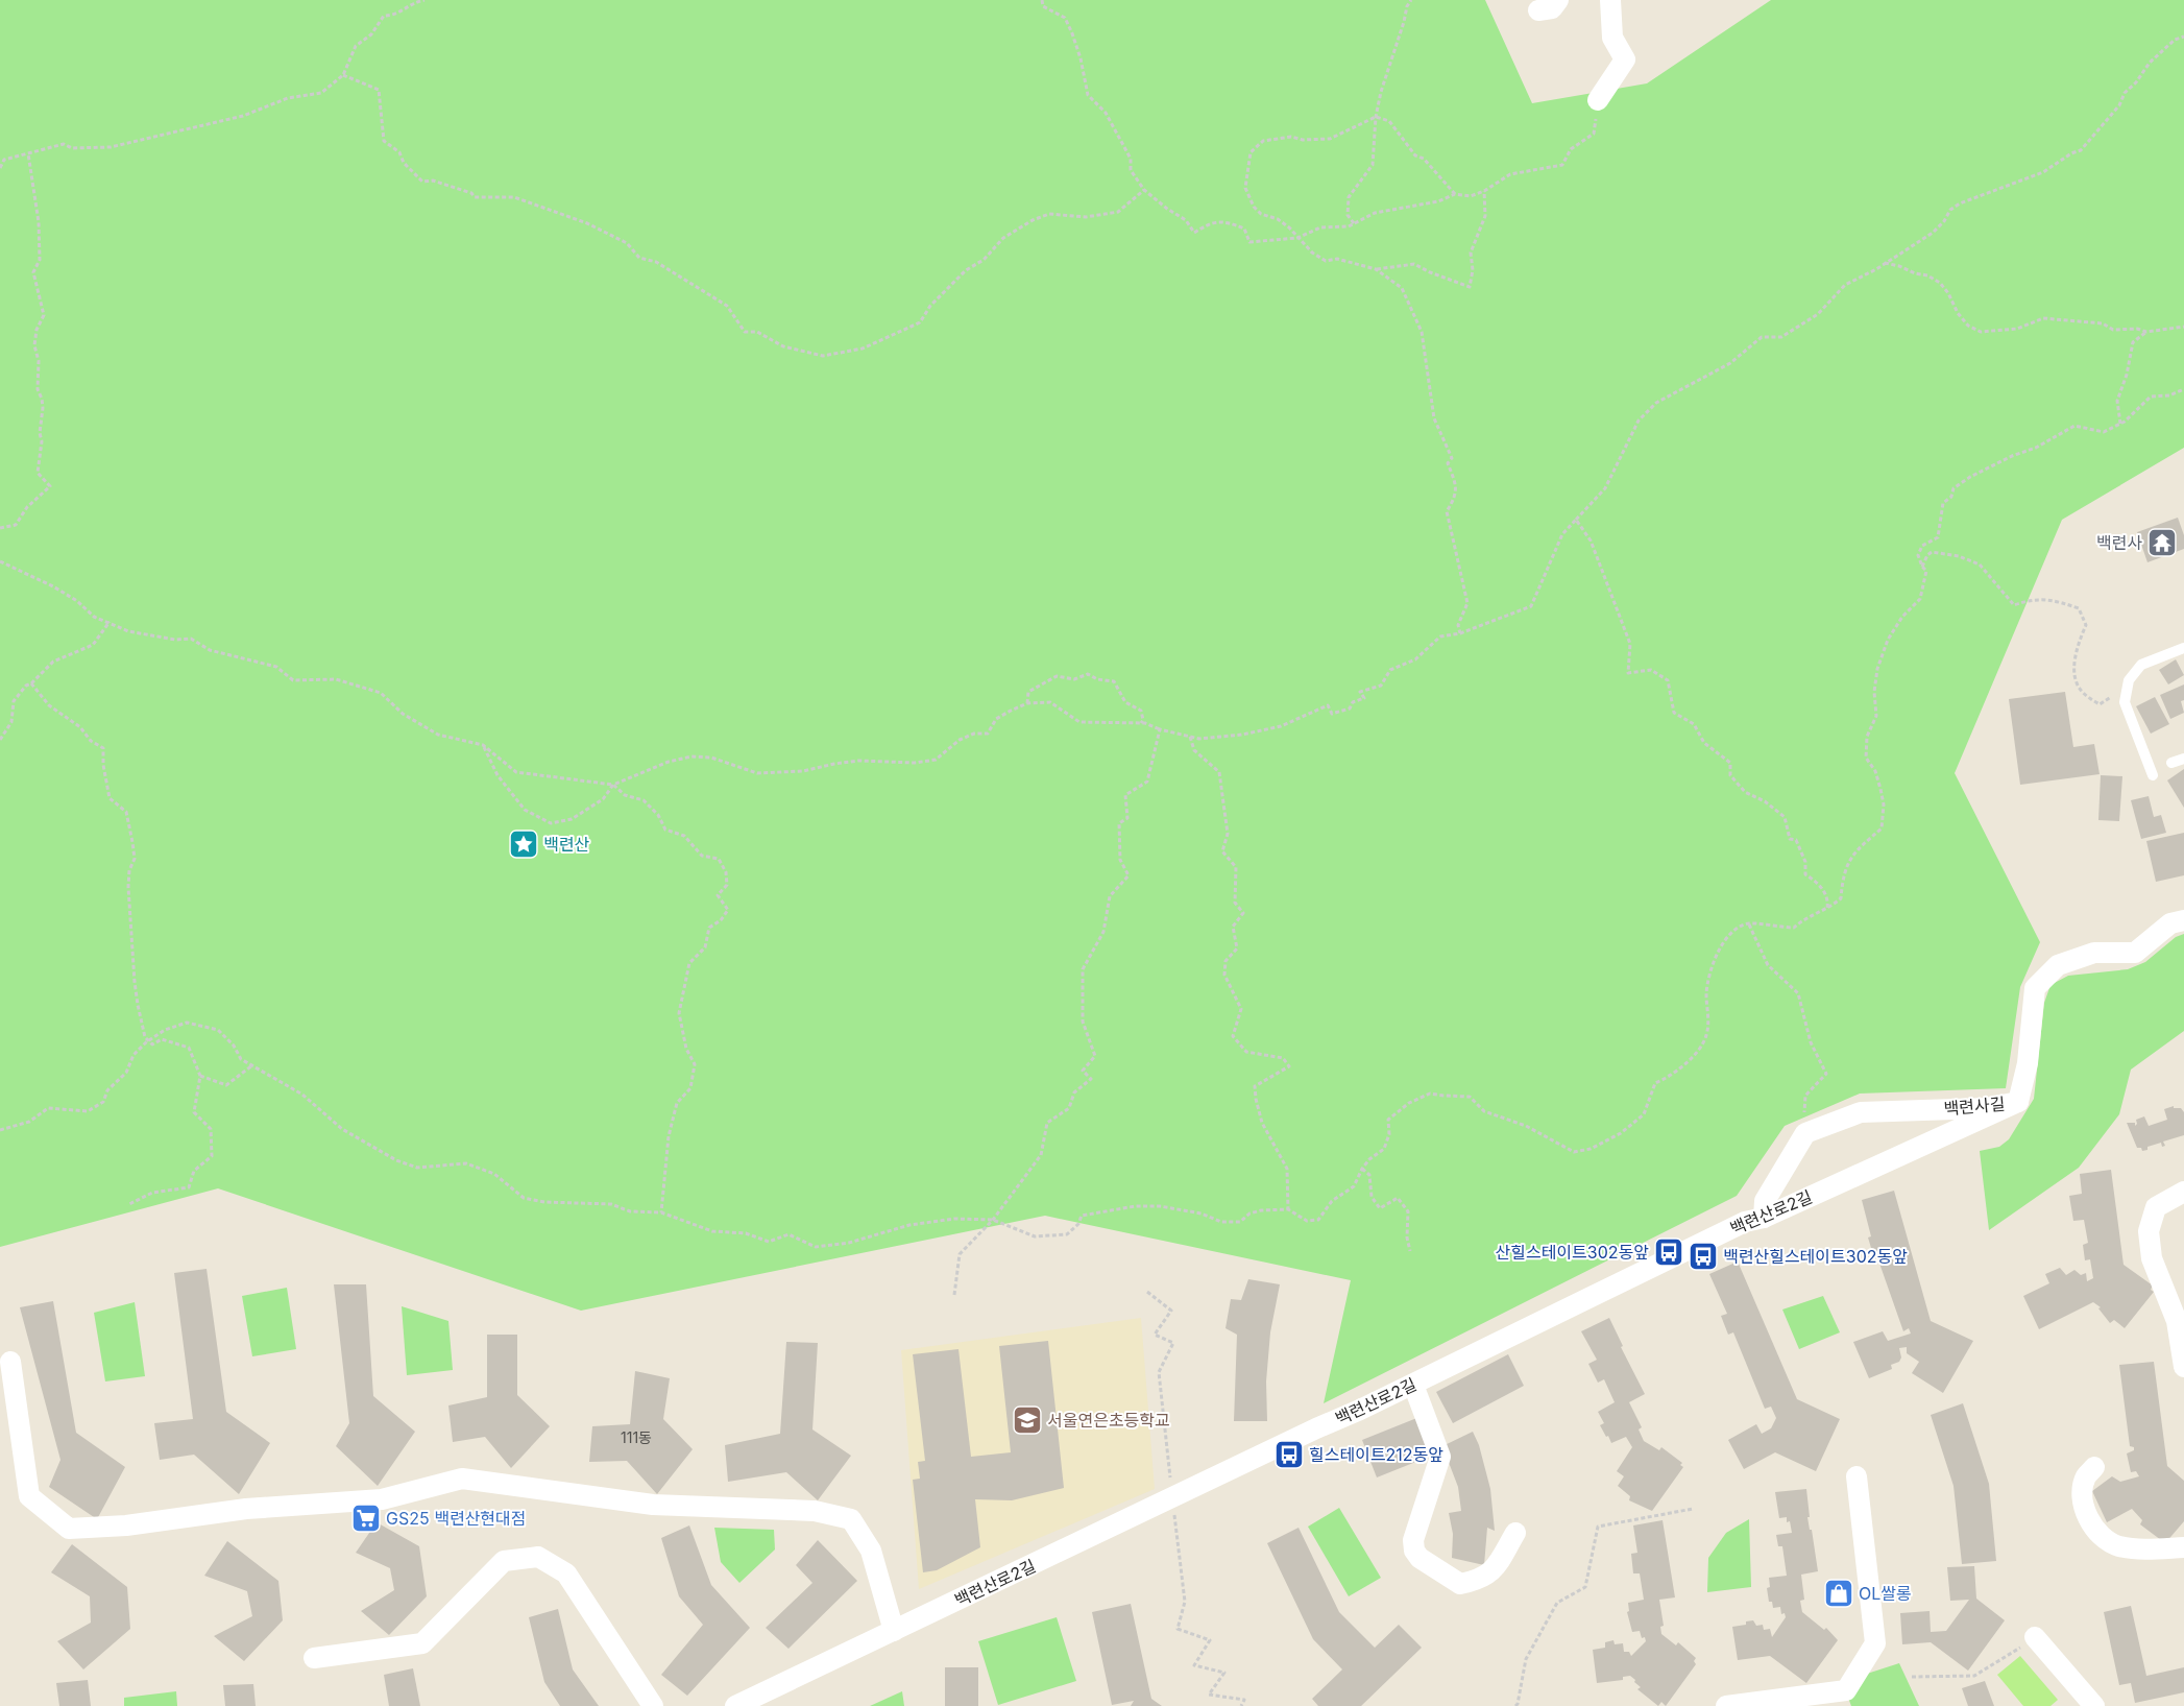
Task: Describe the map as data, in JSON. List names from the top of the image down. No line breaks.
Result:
{"streets":{"street":["백련사길","백련산로2길"]},"crossings":[["백련사길","백련산로2길"]],"places":{"temple":["백련사"],"place":["백련산"],"bus stop":["산힐스테이트302동앞","백련산힐스테이트302동앞","힐스테이트212동앞"],"school or university":["서울연은초등학교"],"supermarket":["GS25 백련산현대점"],"shop":["OL쌀롱"]},"house_numbers":["111동"]}
